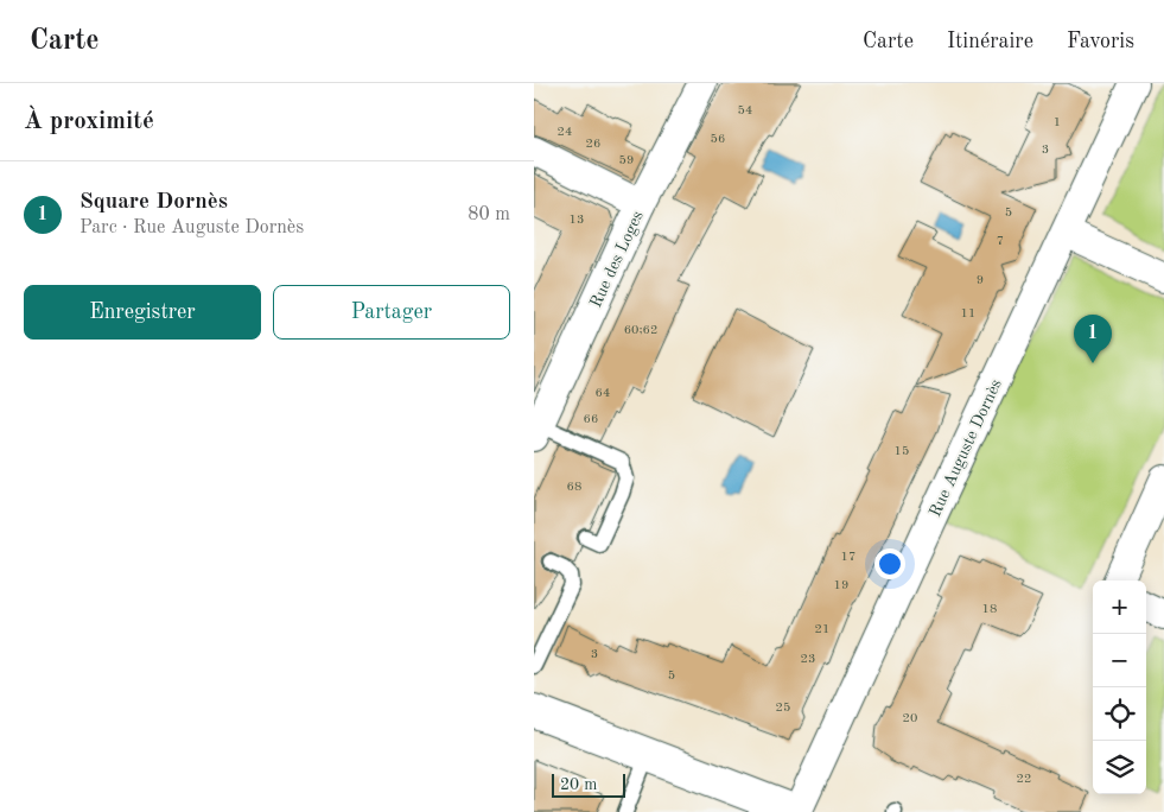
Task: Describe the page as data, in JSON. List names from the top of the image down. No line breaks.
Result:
{"streets":{"street":["Rue des Loges","Rue Auguste Dornès"]},"house_numbers":["54","1","24","56","26","3","59","5","13","7","9","11","60;62","64","66","15","68","17","19","18","21","3","23","5","25","20","22"],"scale_bar":"20 m","page":{"header":"Carte","nav":["Carte","Itinéraire","Favoris"],"heading":"À proximité","list":[{"mark":"1","name":"Square Dornès","note":"Parc · Rue Auguste Dornès","value":"80 m"}],"buttons":["Enregistrer","Partager"],"pins":"1","map_buttons":["+","−"],"scale":"20 m"}}
